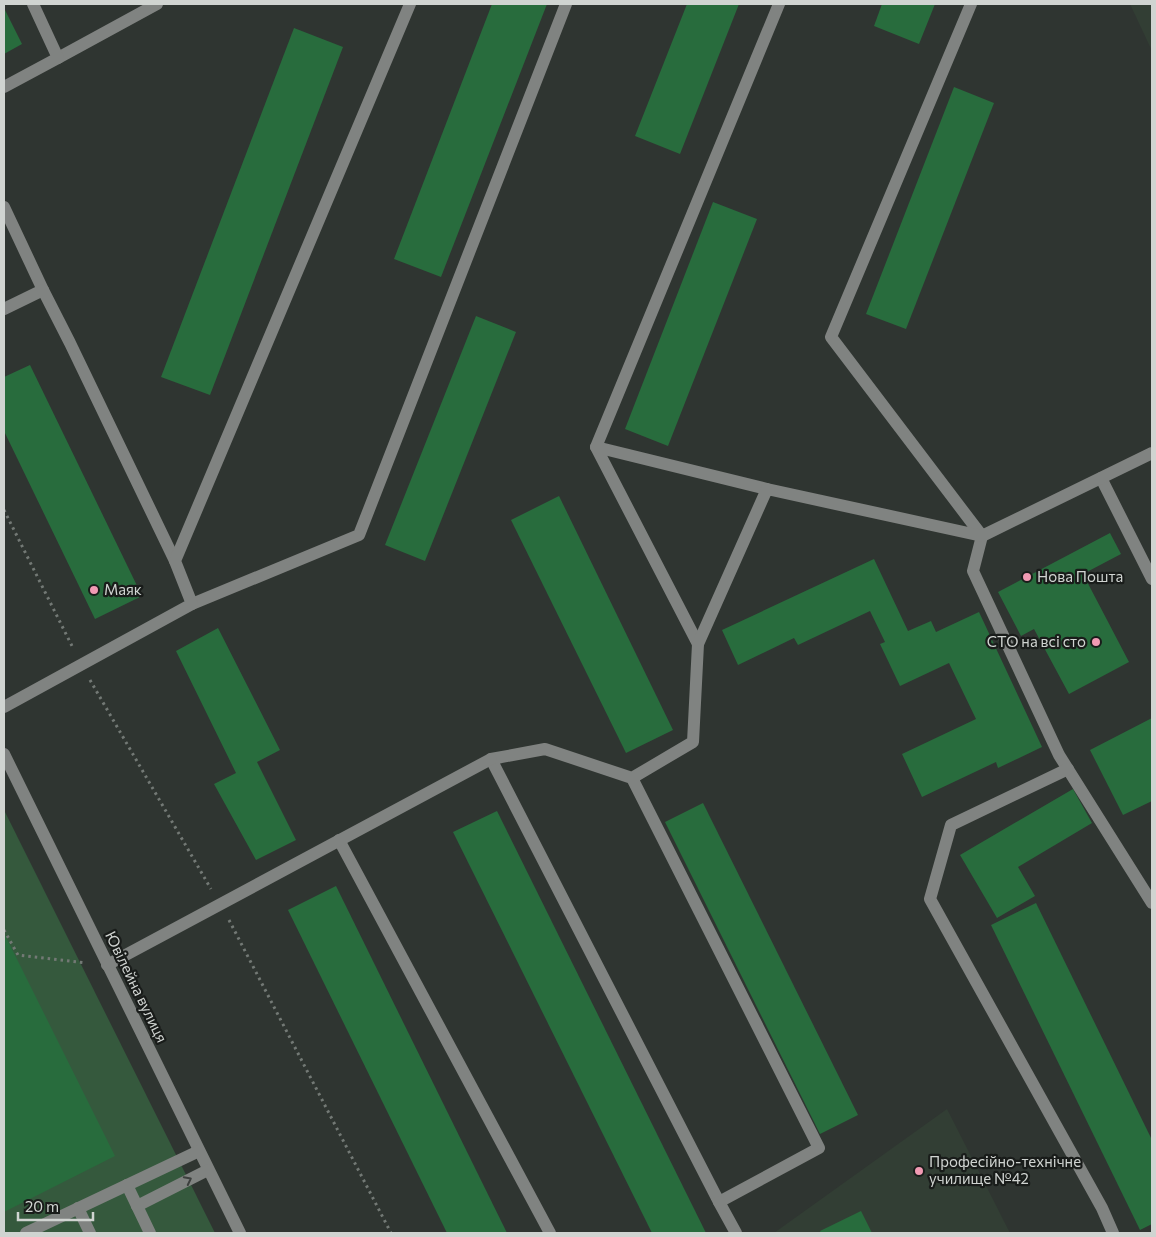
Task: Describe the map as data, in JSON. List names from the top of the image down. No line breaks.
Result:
{"streets":{"street":["Ювілейна вулиця"]},"places":["Нова Пошта","Маяк","СТО на всі сто","Професійно-технічне училище №42"],"scale_bar":"20 m"}
